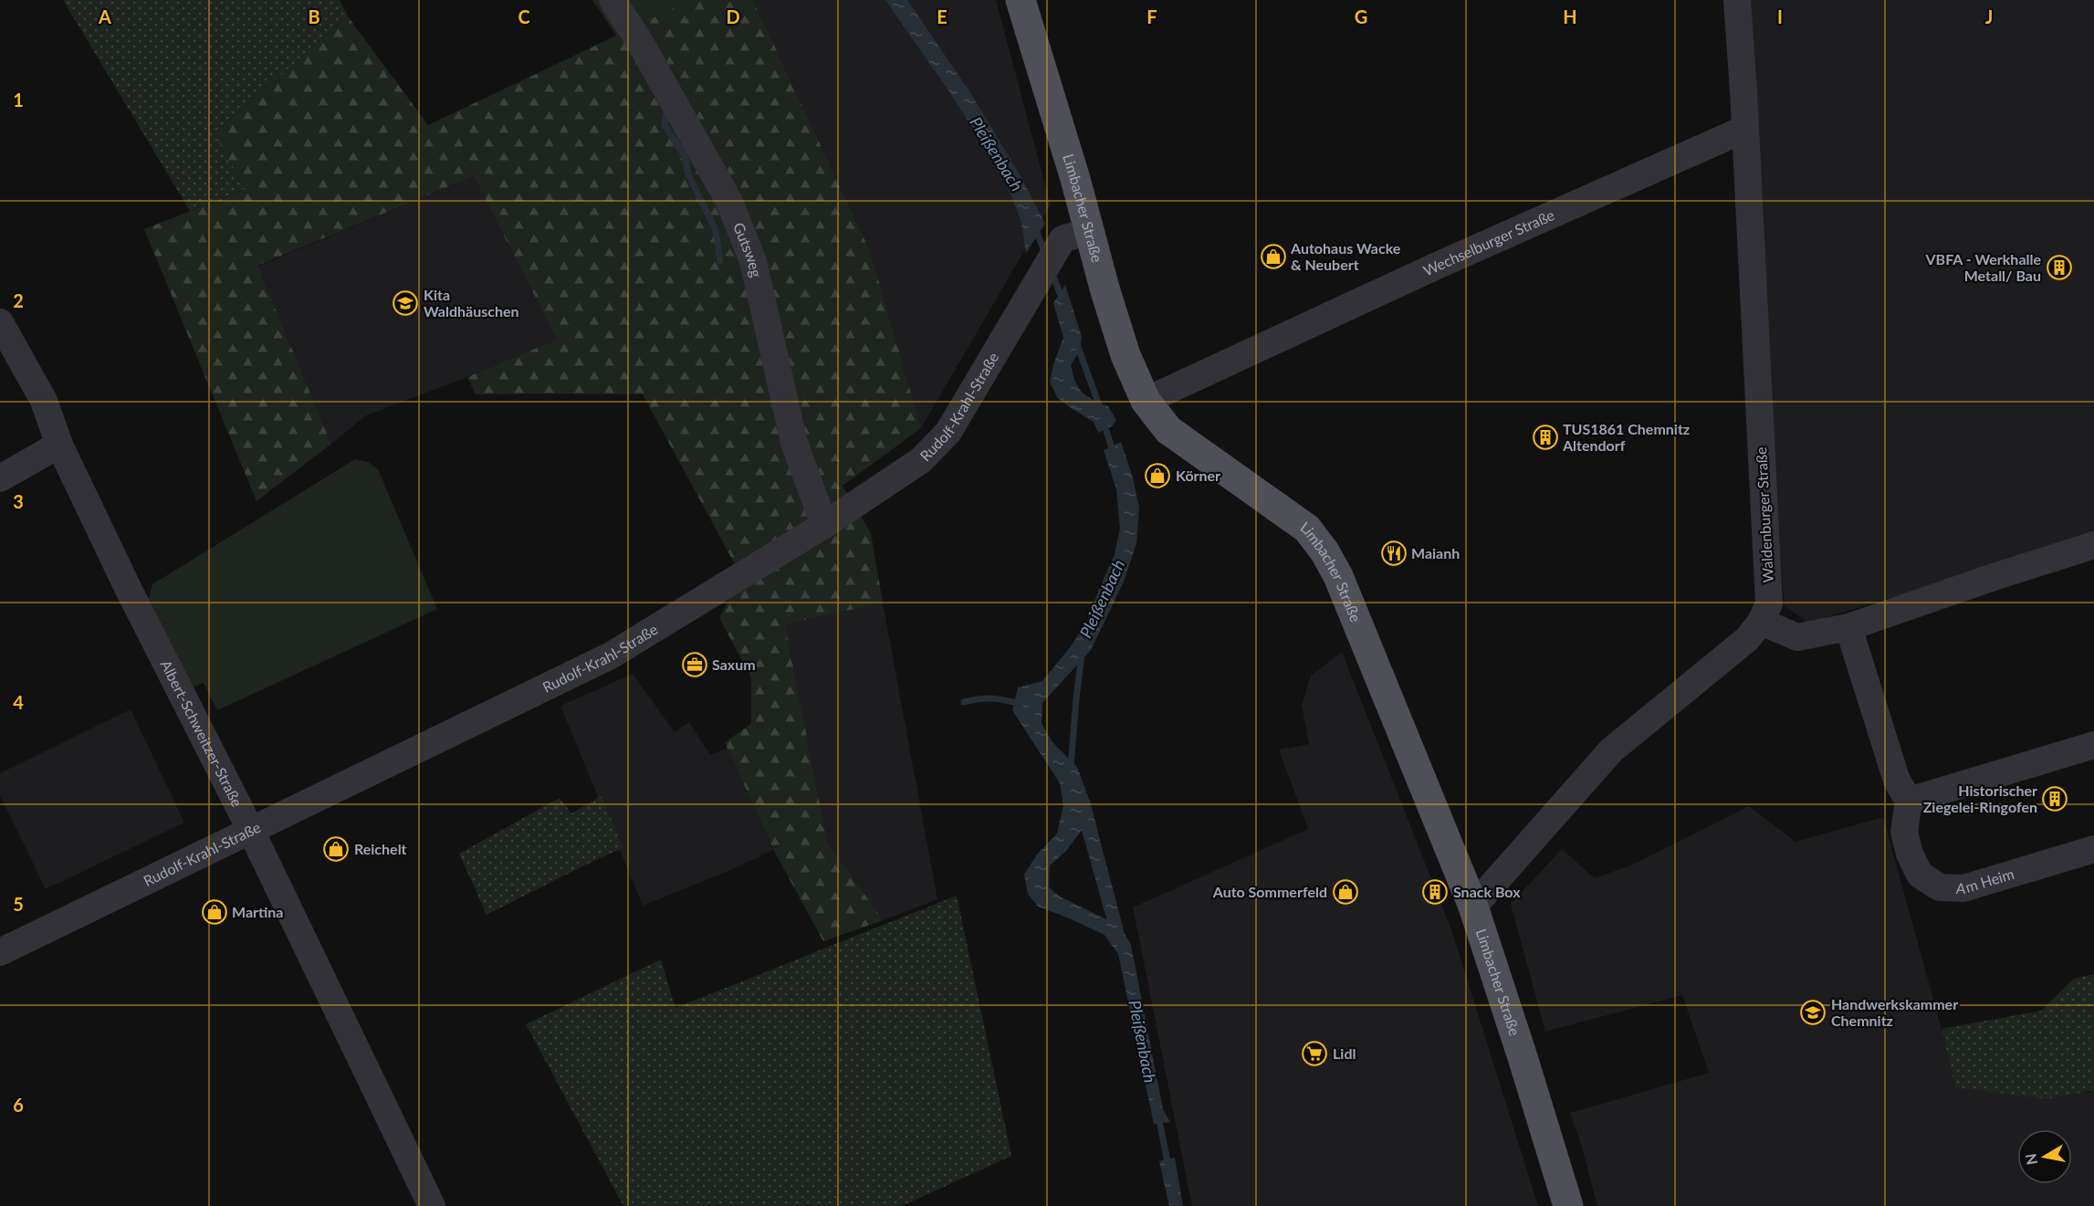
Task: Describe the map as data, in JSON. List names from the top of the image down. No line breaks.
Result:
{"streets":{"main road":["Limbacher Straße"],"street":["Wechselburger Straße","Gutsweg","Rudolf-Krahl-Straße","Waldenburger Straße","Albert-Schweitzer-Straße","Am Heim"]},"crossings":[["Limbacher Straße","Wechselburger Straße"],["Limbacher Straße","Rudolf-Krahl-Straße"],["Limbacher Straße","Waldenburger Straße"],["Wechselburger Straße","Waldenburger Straße"],["Gutsweg","Rudolf-Krahl-Straße"],["Rudolf-Krahl-Straße","Albert-Schweitzer-Straße"]],"water":["Pleißenbach"],"places":{"shop":["Autohaus Wacke & Neubert","Körner","Reichelt","Auto Sommerfeld","Martina"],"building":["VBFA - Werkhalle Metall/ Bau","TUS1861 Chemnitz Altendorf","Historischer Ziegelei-Ringofen","Snack Box"],"school or university":["Kita Waldhäuschen","Handwerkskammer Chemnitz"],"restaurant":["Maianh"],"office":["Saxum"],"supermarket":["Lidl"]},"north":"left","grid":{"columns":["A","B","C","D","E","F","G","H","I","J"],"rows":["1","2","3","4","5","6"]}}
